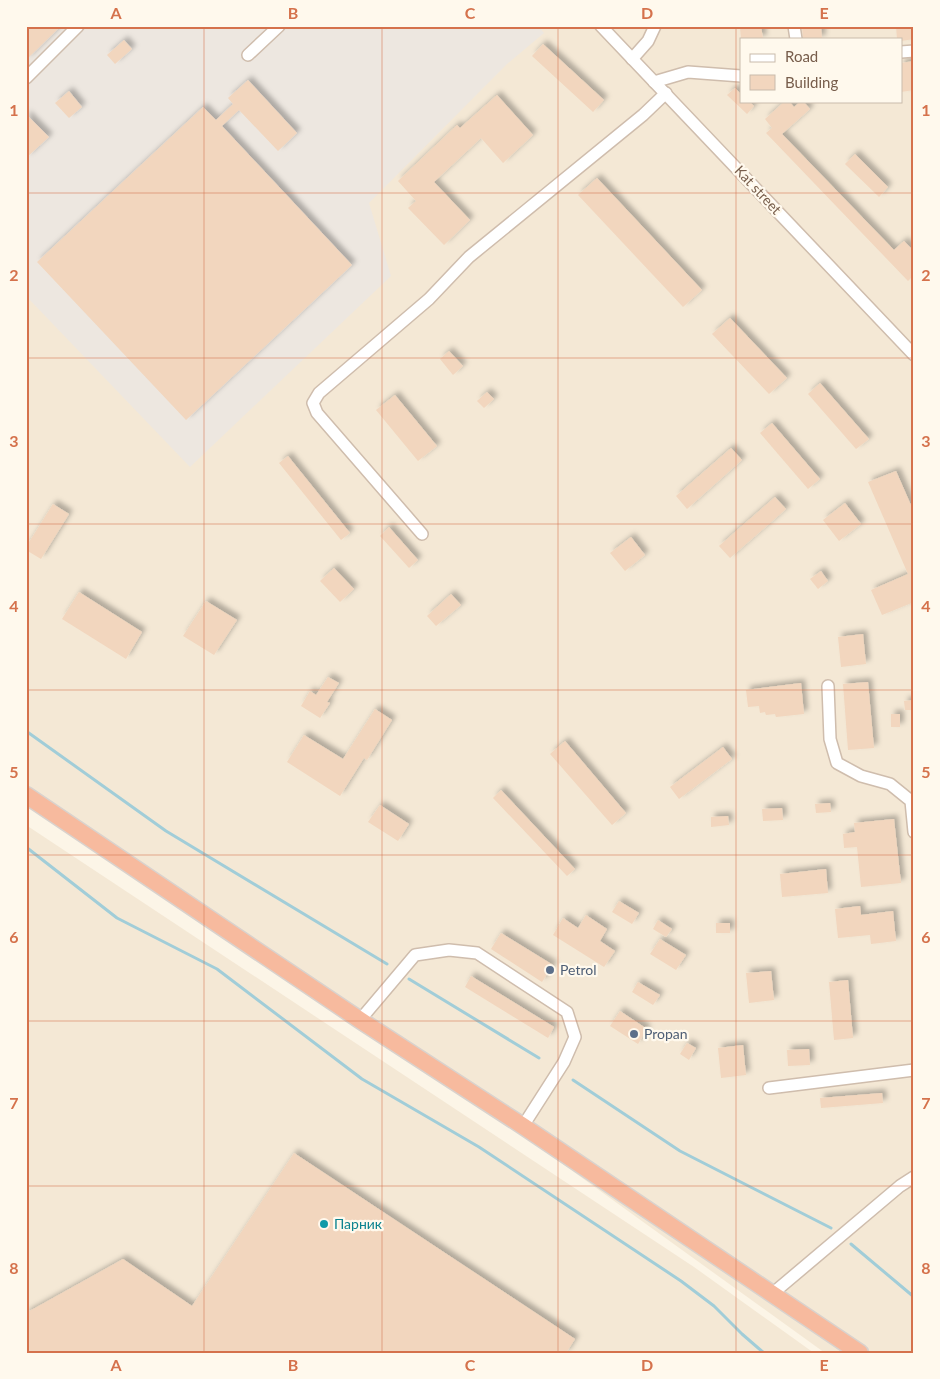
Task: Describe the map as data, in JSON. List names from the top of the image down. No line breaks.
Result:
{"streets":{"street":["Kat street"]},"places":["Petrol","Propan","Парник"],"legend":["Road","Building"],"grid":{"columns":["A","B","C","D","E"],"rows":["1","2","3","4","5","6","7","8"]}}
